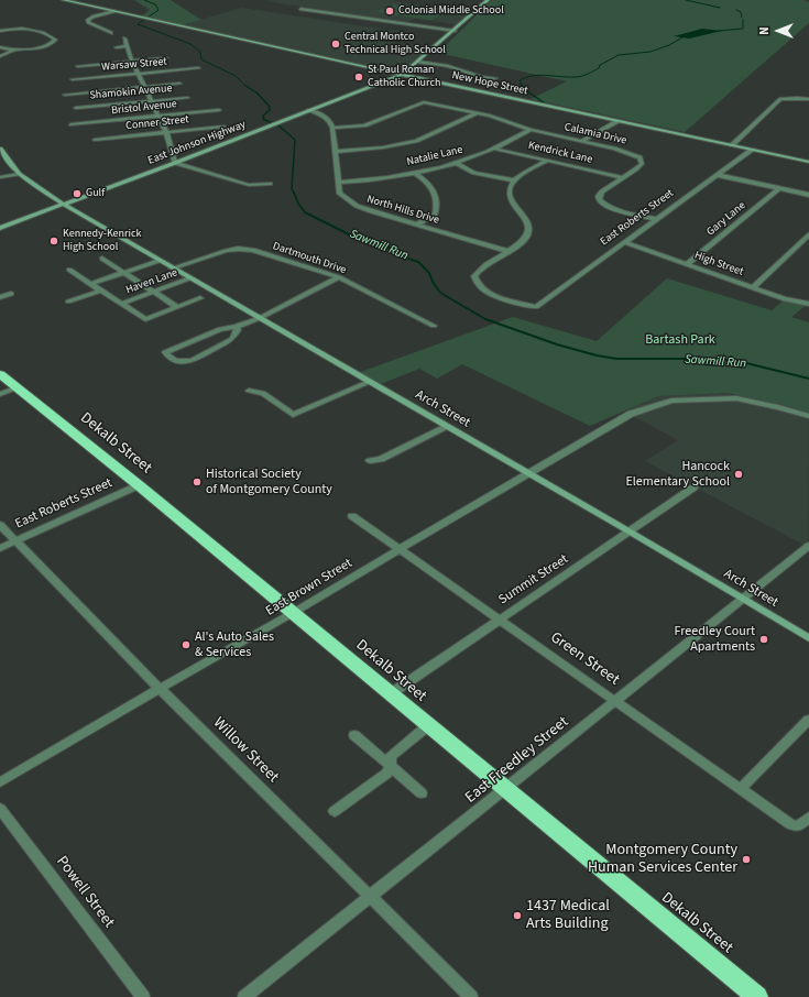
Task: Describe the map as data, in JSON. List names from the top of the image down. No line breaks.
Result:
{"streets":{"highway":["Dekalb Street"],"street":["Warsaw Street","New Hope Street","Shamokin Avenue","Bristol Avenue","Conner Street","Calamia Drive","East Johnson Highway","Kendrick Lane","Natalie Lane","North Hills Drive","East Roberts Street","Gary Lane","Dartmouth Drive","High Street","Haven Lane","Arch Street","Summit Street","East Brown Street","Green Street","Willow Street","East Freedley Street","Powell Street"]},"crossings":[["New Hope Street","East Johnson Highway"],["New Hope Street","East Roberts Street"],["Calamia Drive","Kendrick Lane"],["Calamia Drive","Natalie Lane"],["Calamia Drive","North Hills Drive"],["Calamia Drive","East Roberts Street"],["East Johnson Highway","Arch Street"],["Kendrick Lane","Natalie Lane"],["Natalie Lane","North Hills Drive"],["North Hills Drive","East Roberts Street"],["East Roberts Street","High Street"],["East Roberts Street","Dekalb Street"],["East Roberts Street","Willow Street"],["Gary Lane","High Street"],["Dartmouth Drive","Arch Street"],["Haven Lane","Arch Street"],["Arch Street","Summit Street"],["Arch Street","East Brown Street"],["Arch Street","East Freedley Street"],["Dekalb Street","Summit Street"],["Dekalb Street","East Brown Street"],["Dekalb Street","East Freedley Street"],["Summit Street","Green Street"],["East Brown Street","Green Street"],["East Brown Street","Willow Street"],["Green Street","East Freedley Street"],["Willow Street","East Freedley Street"]],"water":["Sawmill Run"],"parks":["Bartash Park"],"places":["Colonial Middle School","Central Montco Technical High School","St Paul Roman Catholic Church","Gulf","Kennedy-Kenrick High School","Hancock Elementary School","Historical Society of Montgomery County","Freedley Court Apartments","Al's Auto Sales & Services","Montgomery County Human Services Center","1437 Medical Arts Building"],"north":"left"}
